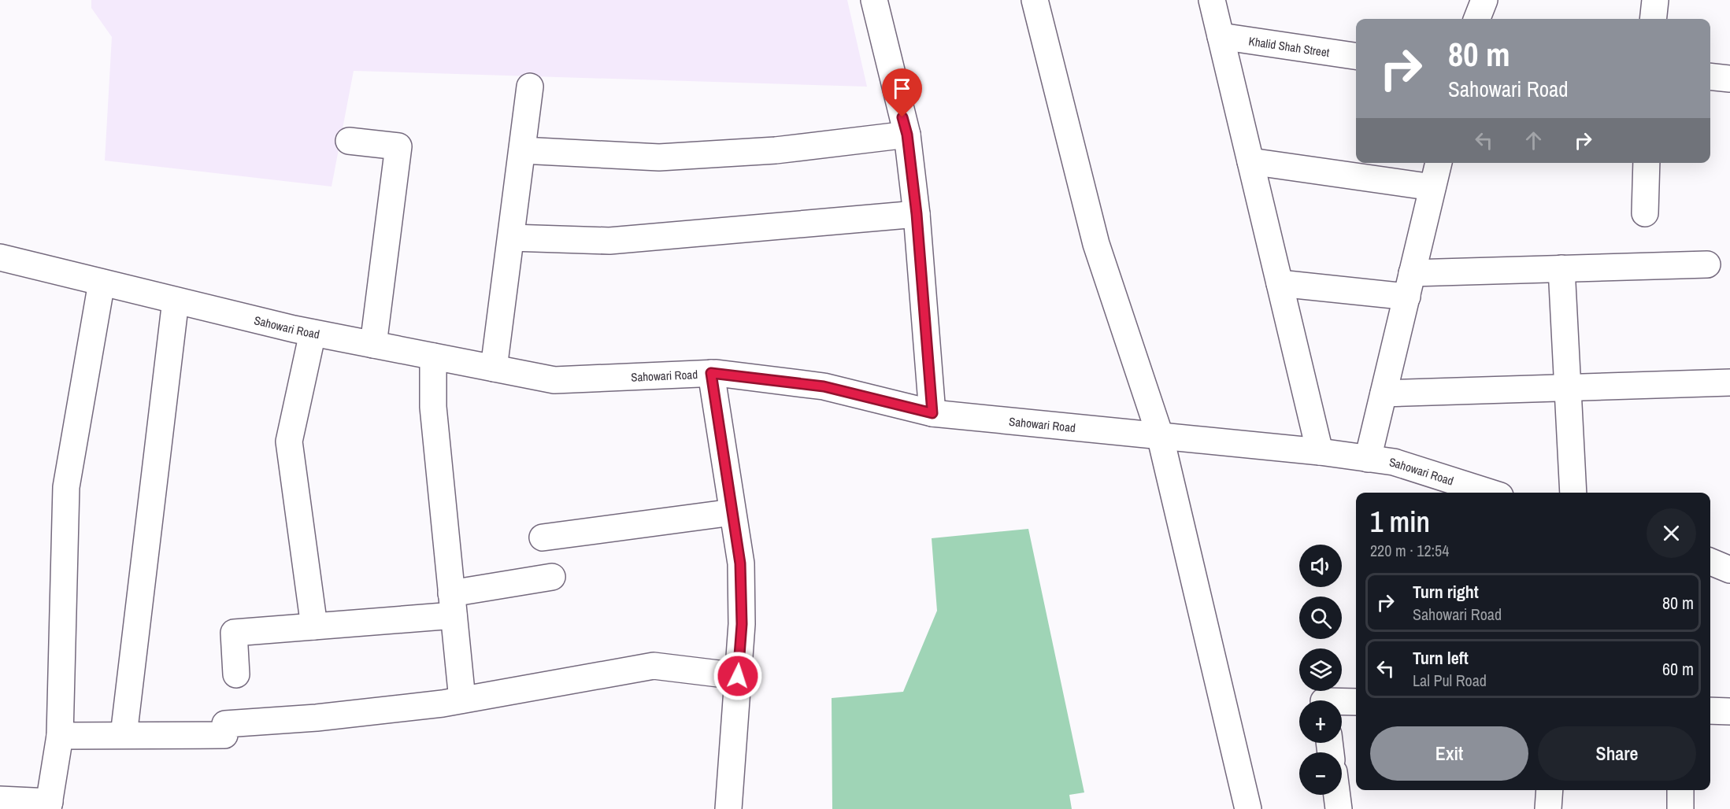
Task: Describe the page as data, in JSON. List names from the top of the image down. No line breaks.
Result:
{"streets":{"street":["Khalid Shah Street","Sahowari Road"]},"page":{"turn":["80 m","Sahowari Road"],"heading":["1 min","220 m · 12:54"],"map_buttons":["+","−"],"list":[{"name":"Turn right","note":"Sahowari Road","value":"80 m"},{"name":"Turn left","note":"Lal Pul Road","value":"60 m"}],"buttons":["Exit","Share"]}}
